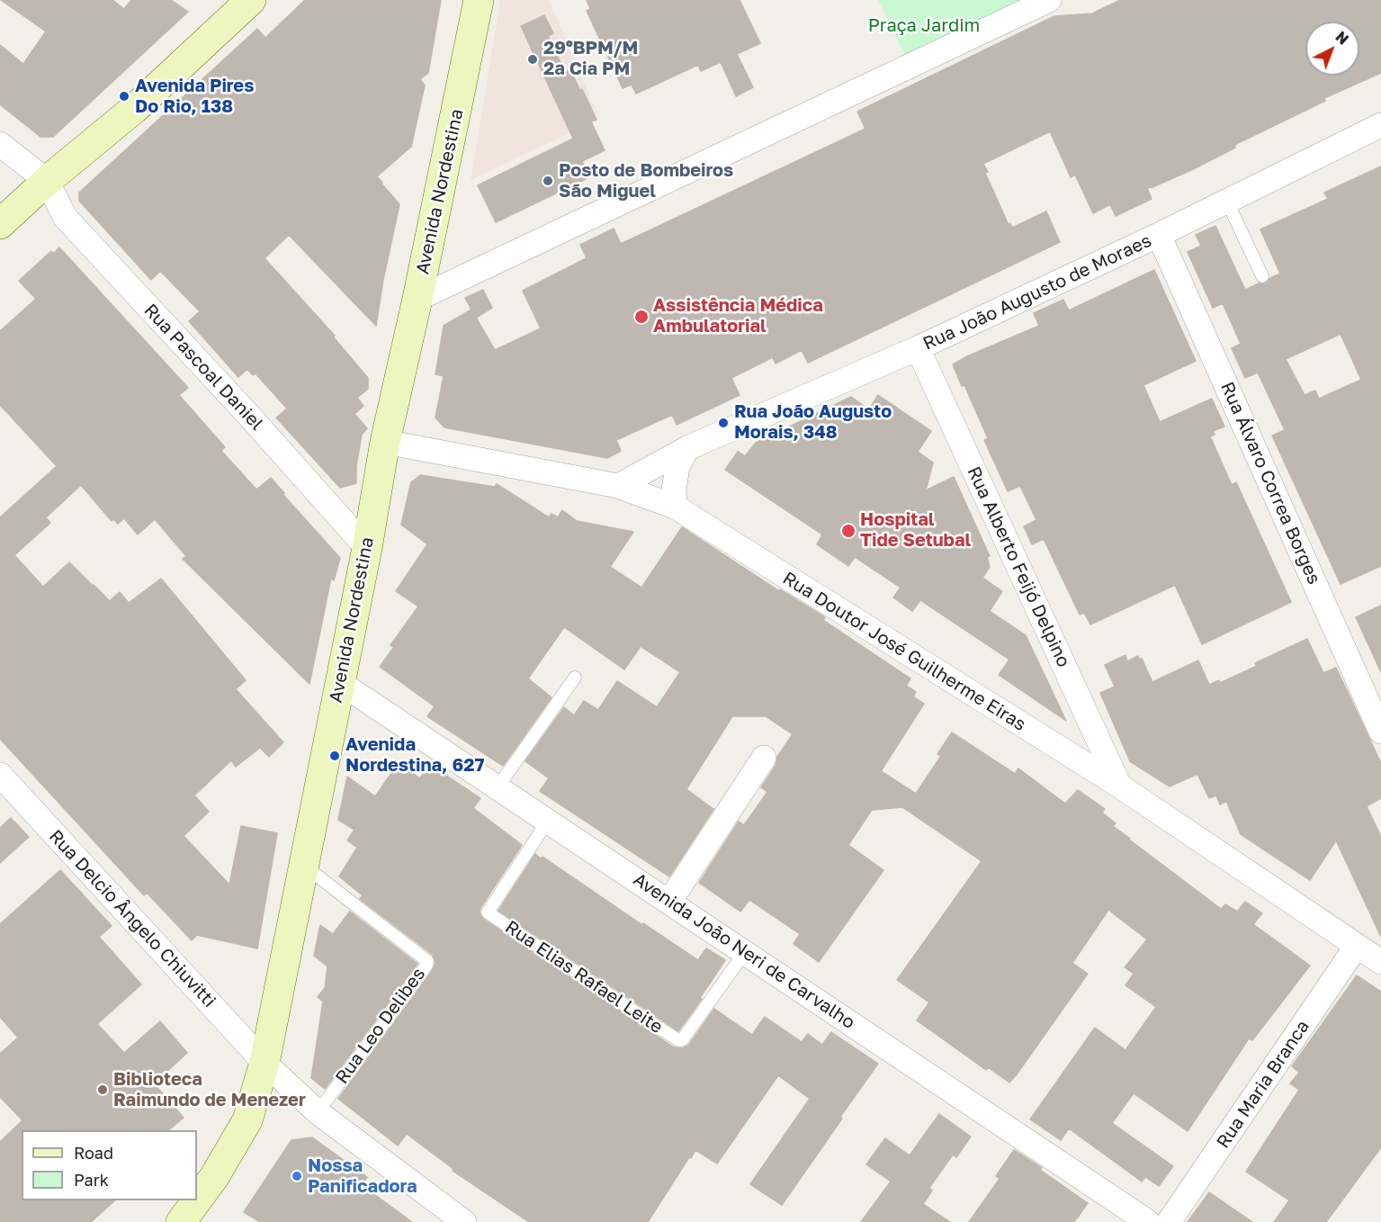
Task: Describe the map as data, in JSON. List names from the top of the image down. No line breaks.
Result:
{"streets":{"main road":["Avenida Nordestina"],"street":["Rua João Augusto de Moraes","Rua Pascoal Daniel","Rua Álvaro Correa Borges","Rua Alberto Feijó Delpino","Rua Doutor José Guilherme Eiras","Rua Delcio Ângelo Chiuvitti","Avenida João Neri de Carvalho","Rua Maria Branca"],"lane":["Rua Elias Rafael Leite","Rua Leo Delibes"]},"crossings":[["Avenida Nordestina","Rua Pascoal Daniel"],["Avenida Nordestina","Rua Doutor José Guilherme Eiras"],["Avenida Nordestina","Rua Delcio Ângelo Chiuvitti"],["Avenida Nordestina","Avenida João Neri de Carvalho"],["Avenida Nordestina","Rua Leo Delibes"],["Rua João Augusto de Moraes","Rua Álvaro Correa Borges"],["Rua João Augusto de Moraes","Rua Alberto Feijó Delpino"],["Rua João Augusto de Moraes","Rua Doutor José Guilherme Eiras"],["Rua Alberto Feijó Delpino","Rua Doutor José Guilherme Eiras"],["Rua Doutor José Guilherme Eiras","Rua Maria Branca"],["Rua Delcio Ângelo Chiuvitti","Rua Leo Delibes"],["Avenida João Neri de Carvalho","Rua Elias Rafael Leite"]],"parks":["Praça Jardim"],"places":["29ºBPM/M 2ª Cia PM","Avenida Pires Do Rio, 138","Posto de Bombeiros São Miguel","Assistência Médica Ambulatorial","Rua João Augusto Morais, 348","Hospital Tide Setubal","Avenida Nordestina, 627","Biblioteca Raimundo de Menezer","Nossa Panificadora"],"legend":["Road","Park"],"north":"top right"}
